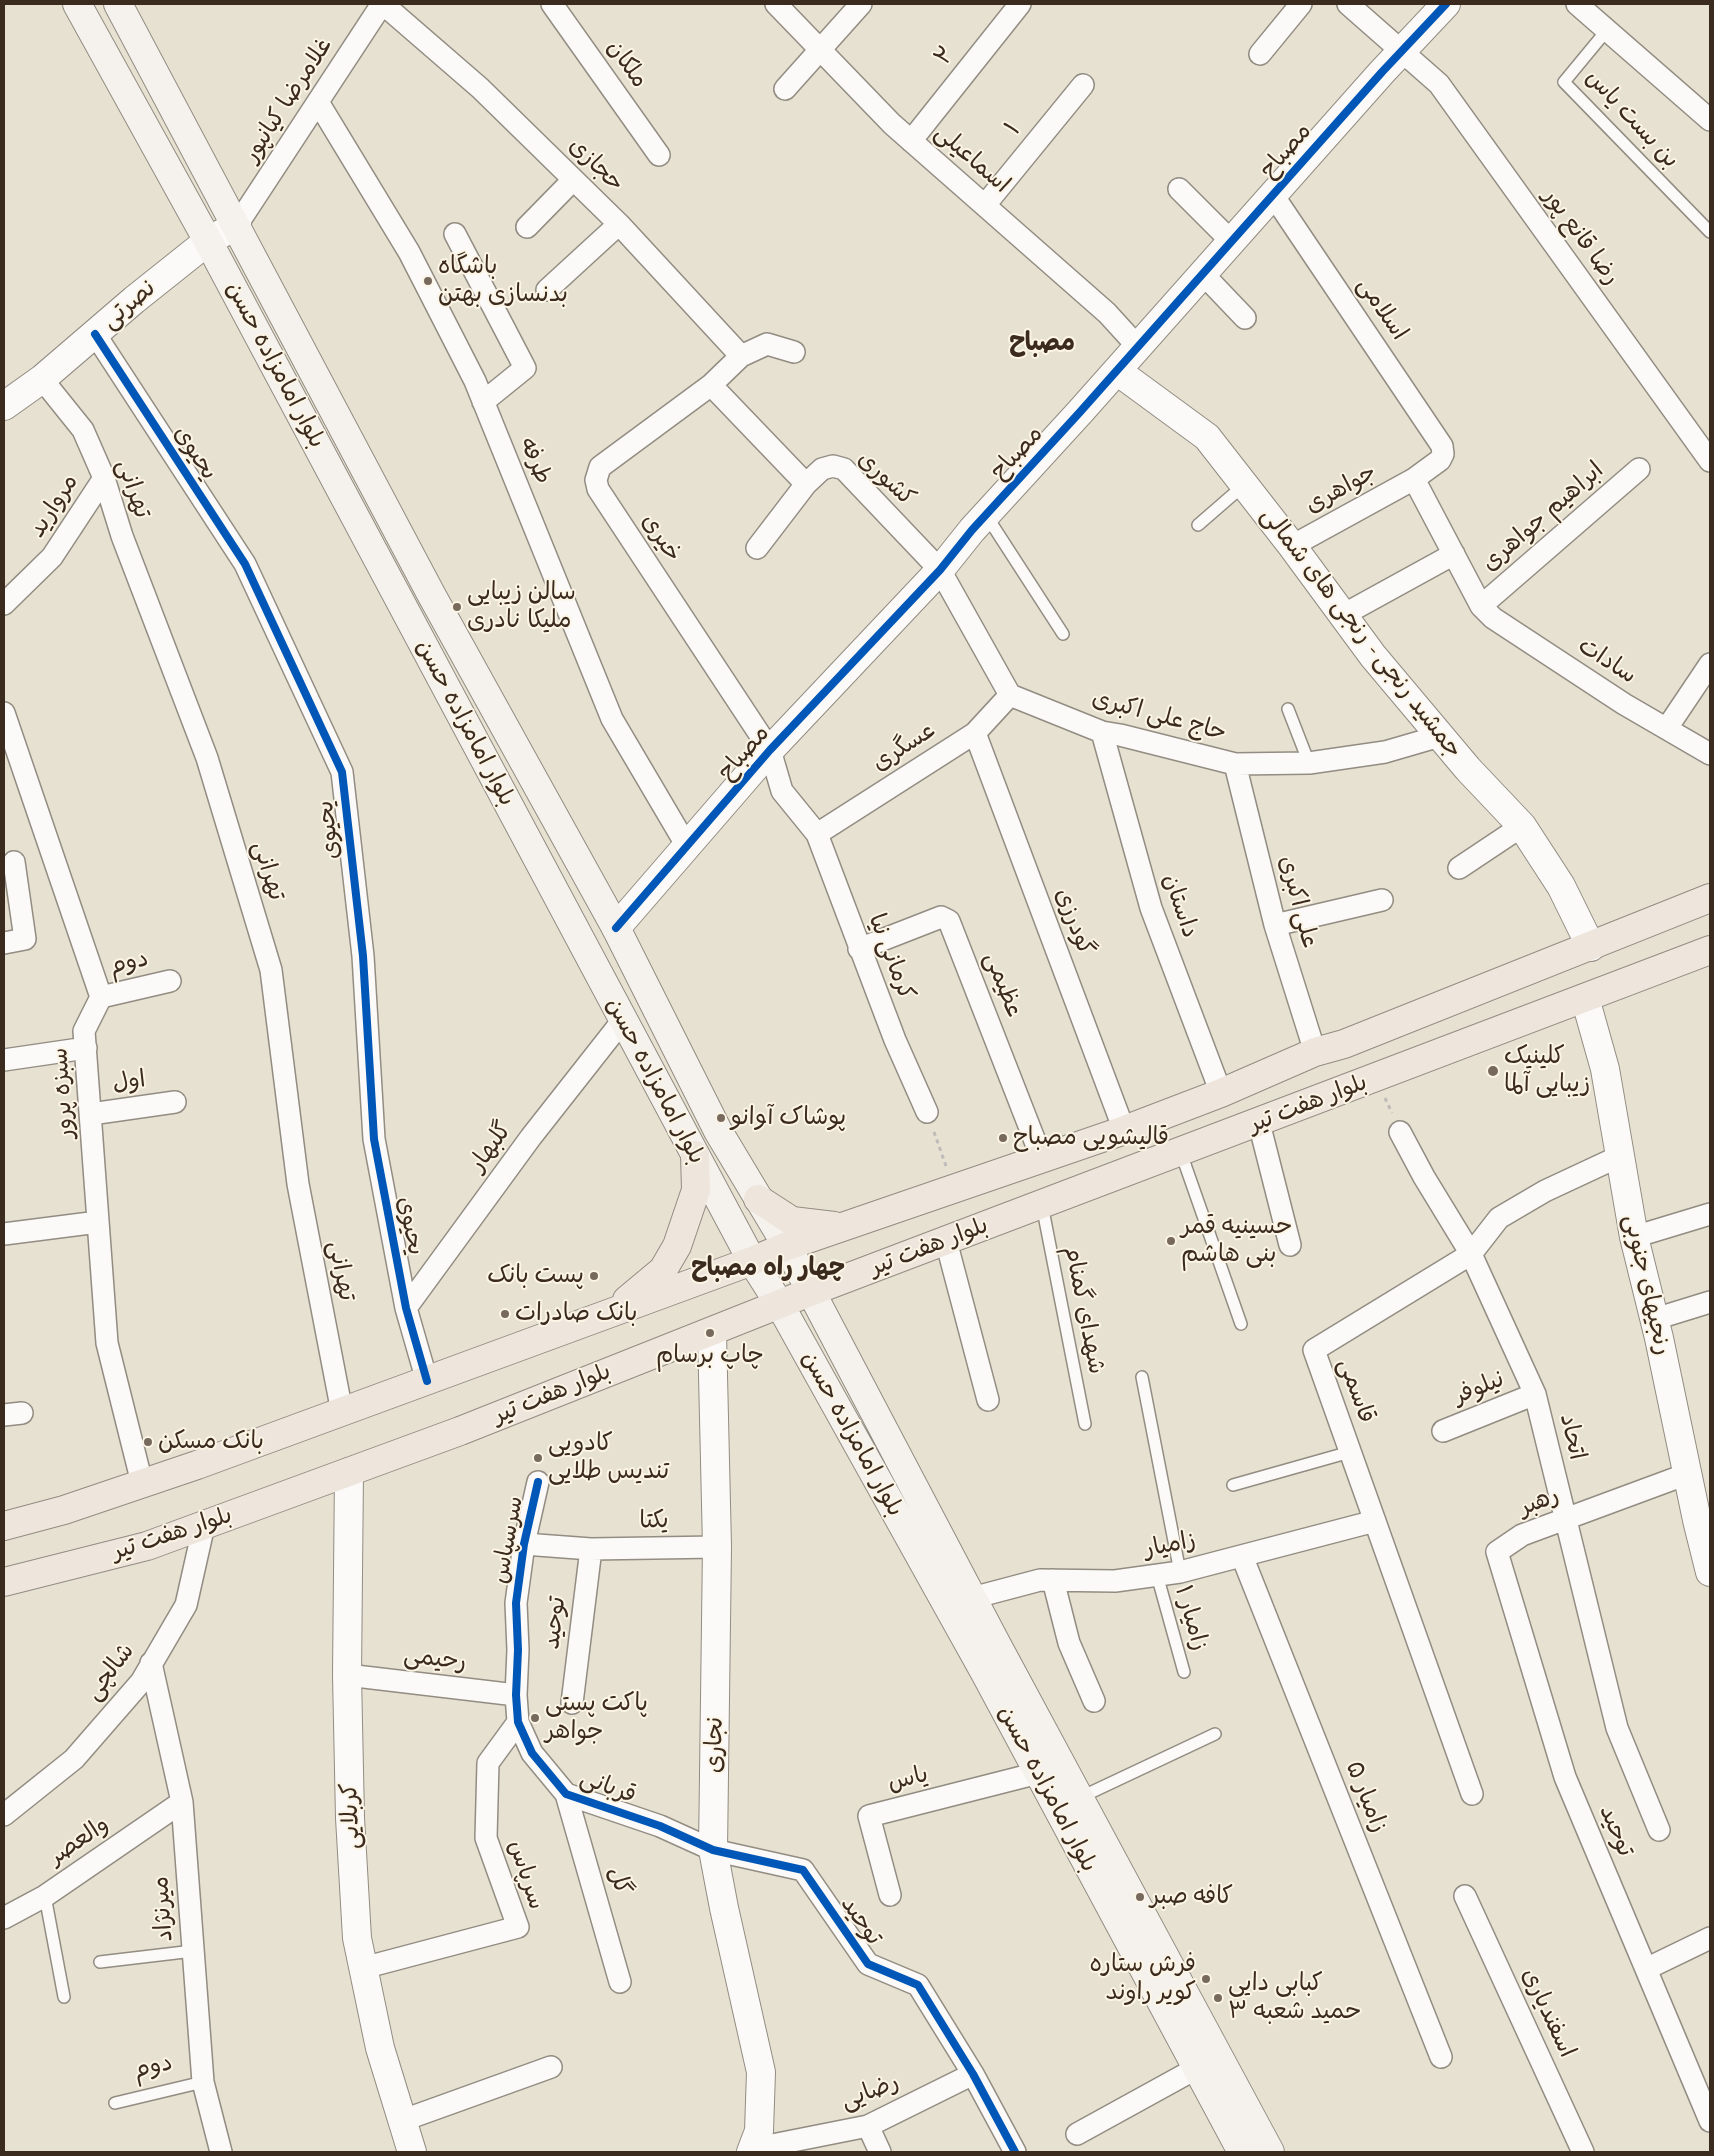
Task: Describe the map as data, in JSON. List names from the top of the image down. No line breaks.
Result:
{"streets":{"main road":["بلوار امامزاده حسن","بلوار هفت تیر"],"street":["۲","ملکان","غلامرضا کیانپور","۱","مصباح","اسماعیلی","حجازی","رضا قانع پور","نصرتی","اسلامی","یحیوی","طرفه","کشوری","تهرانی","جواهری","مروارید","ابراهیم جواهری","خیری","جمشید رنجی - رنجی های شمالی","سادات","حاج علی اکبری","عسگری","علی اکبری","داستان","گودرزی","کرمانی نیا","دوم","عظیمی","اول","سبزه پرور","گلبهار","رنجیهای جنوبی","نیلوفر","قاسمی","اتحاد","رهبر","یکتا","سرسپاس","زامیار","توحید","رحیمی","شالچی","نجاری","یاس","قربانی","زامیار ۵","کربلایی","والعصر","سرپاس","گل","میرنژاد","اسفندیاری","رضایی"],"lane":["بن بست یاس","شهدای گمنام","زامیار ۱"]},"crossings":[["۲","اسماعیلی"],["غلامرضا کیانپور","حجازی"],["غلامرضا کیانپور","نصرتی"],["غلامرضا کیانپور","بلوار امامزاده حسن"],["غلامرضا کیانپور","طرفه"],["۱","اسماعیلی"],["مصباح","اسماعیلی"],["مصباح","رضا قانع پور"],["مصباح","اسلامی"],["مصباح","بلوار امامزاده حسن"],["مصباح","طرفه"],["مصباح","کشوری"],["مصباح","خیری"],["مصباح","جمشید رنجی - رنجی های شمالی"],["مصباح","کرمانی نیا"],["نصرتی","بلوار امامزاده حسن"],["نصرتی","یحیوی"],["نصرتی","تهرانی"],["اسلامی","جواهری"],["بلوار امامزاده حسن","بلوار هفت تیر"],["بلوار امامزاده حسن","گلبهار"],["بلوار امامزاده حسن","زامیار"],["بلوار امامزاده حسن","یاس"],["یحیوی","بلوار هفت تیر"],["یحیوی","گلبهار"],["تهرانی","مروارید"],["تهرانی","بلوار هفت تیر"],["جواهری","جمشید رنجی - رنجی های شمالی"],["ابراهیم جواهری","سادات"],["خیری","کرمانی نیا"],["جمشید رنجی - رنجی های شمالی","حاج علی اکبری"],["جمشید رنجی - رنجی های شمالی","بلوار هفت تیر"],["حاج علی اکبری","عسگری"],["حاج علی اکبری","علی اکبری"],["حاج علی اکبری","داستان"],["عسگری","گودرزی"],["عسگری","کرمانی نیا"],["علی اکبری","بلوار هفت تیر"],["داستان","بلوار هفت تیر"],["گودرزی","بلوار هفت تیر"],["کرمانی نیا","عظیمی"],["دوم","سبزه پرور"],["دوم","میرنژاد"],["عظیمی","بلوار هفت تیر"],["اول","سبزه پرور"],["سبزه پرور","بلوار هفت تیر"],["بلوار هفت تیر","رنجیهای جنوبی"],["بلوار هفت تیر","شهدای گمنام"],["بلوار هفت تیر","شالچی"],["بلوار هفت تیر","نجاری"],["بلوار هفت تیر","کربلایی"],["رنجیهای جنوبی","قاسمی"],["رنجیهای جنوبی","رهبر"],["نیلوفر","اتحاد"],["قاسمی","اتحاد"],["قاسمی","زامیار"],["اتحاد","رهبر"],["رهبر","توحید"],["یکتا","سرسپاس"],["یکتا","توحید"],["یکتا","نجاری"],["سرسپاس","رحیمی"],["سرسپاس","قربانی"],["زامیار","زامیار ۱"],["زامیار","زامیار ۵"],["توحید","نجاری"],["توحید","قربانی"],["توحید","رضایی"],["رحیمی","قربانی"],["رحیمی","کربلایی"],["شالچی","میرنژاد"],["نجاری","قربانی"],["نجاری","رضایی"],["قربانی","سرپاس"],["قربانی","گل"],["کربلایی","سرپاس"],["والعصر","میرنژاد"]],"districts":["مصباح","چهار راه مصباح"],"places":["باشگاه بدنسازی بهتن","سالن زیبایی ملیکا نادری","کلینیک زیبایی آلما","پوشاک آوانو","قالیشویی مصباح","حسینیه قمر بنی هاشم","پست بانک","بانک صادرات","چاپ برسام","بانک مسکن","کادویی تندیس طلایی","پاکت پستی جواهر","کافه صبر","فرش ستاره کویر راوند","کبابی دایی حمید شعبه ۳"]}
